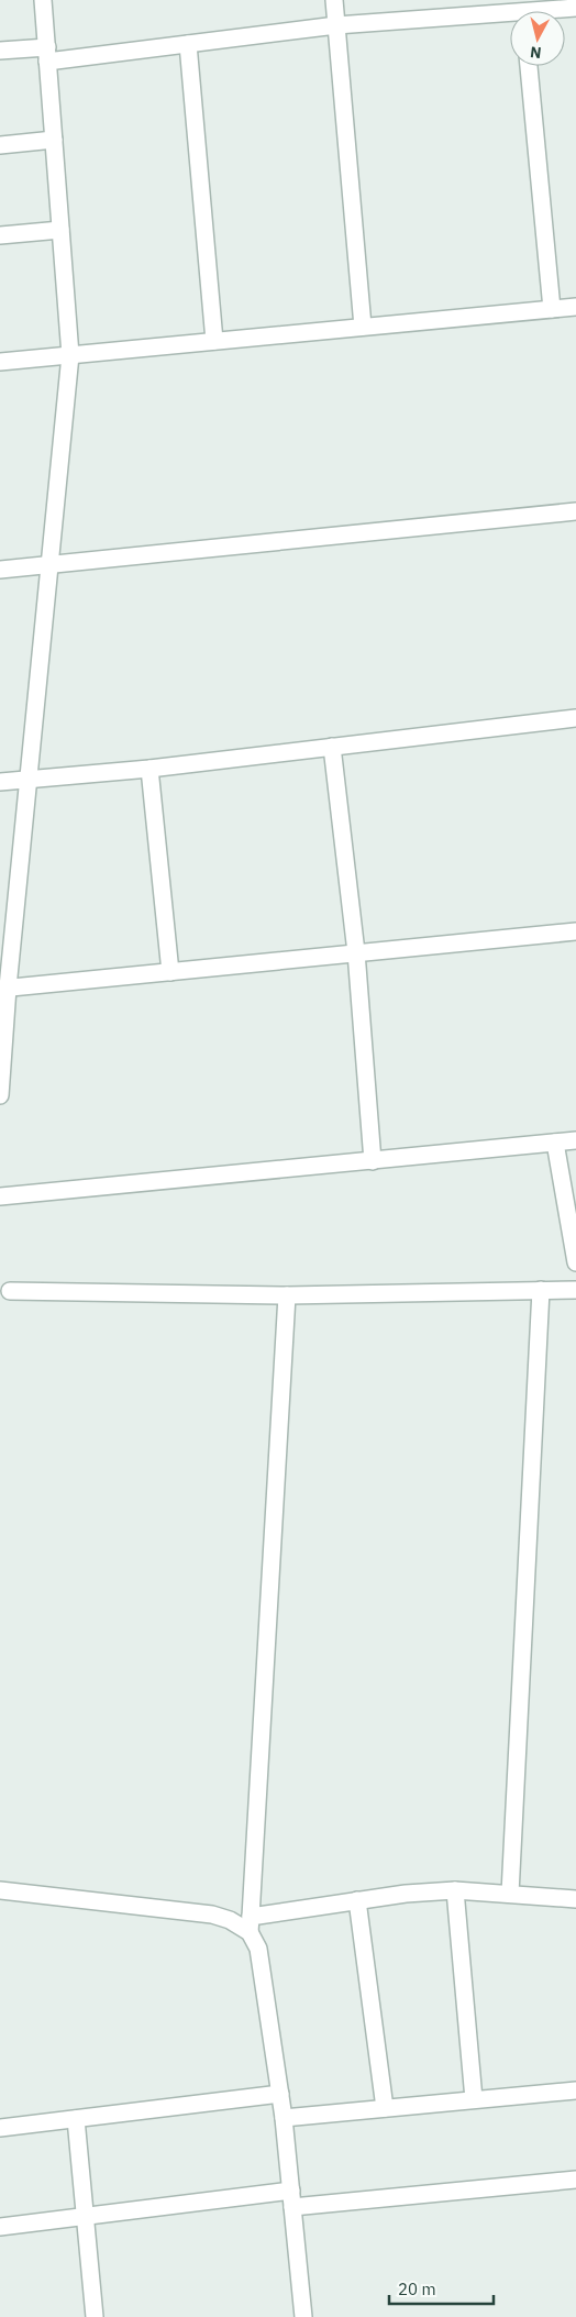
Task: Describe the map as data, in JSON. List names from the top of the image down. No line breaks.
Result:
{"scale_bar":"20 m","north":"bottom"}
